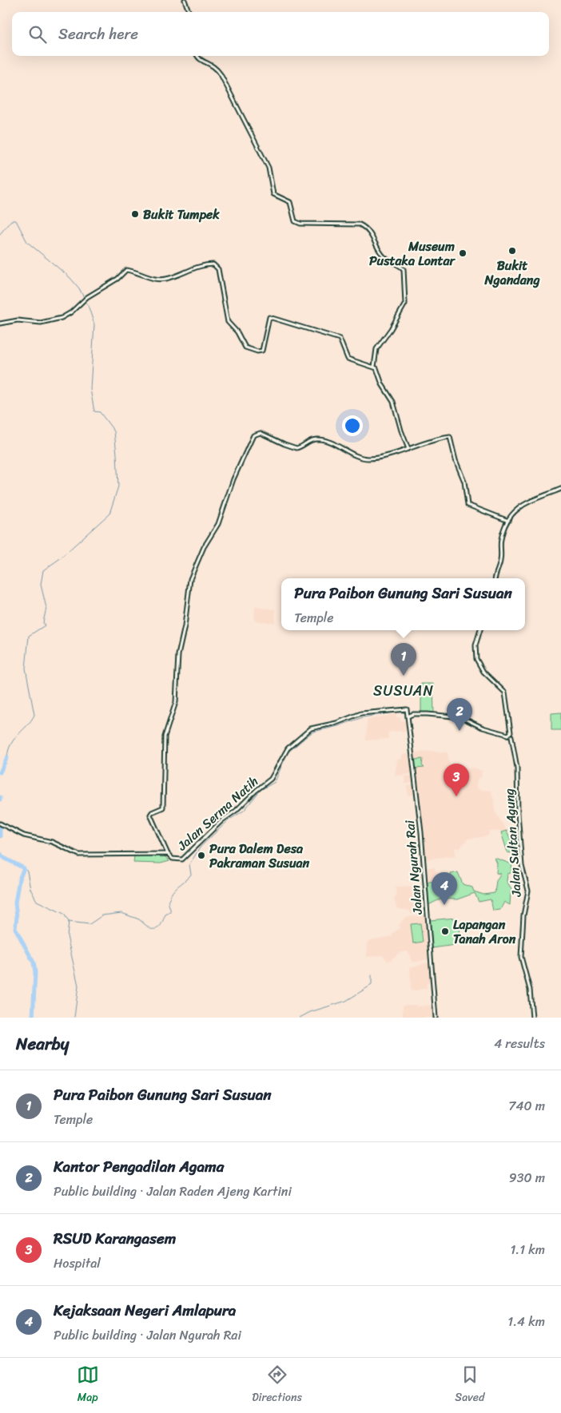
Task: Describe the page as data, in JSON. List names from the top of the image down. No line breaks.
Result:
{"streets":{"street":["Jalan Serma Natih","Jalan Sultan Agung","Jalan Ngurah Rai"]},"districts":["SUSUAN"],"places":["Bukit Tumpek","Bukit Ngandang","Museum Pustaka Lontar","Pura Dalem Desa Pakraman Susuan","Lapangan Tanah Aron"],"page":{"search":"Search here","popup":["Pura Paibon Gunung Sari Susuan","Temple"],"pins":["1","2","3","4"],"heading":["Nearby","4 results"],"list":[{"mark":"1","name":"Pura Paibon Gunung Sari Susuan","note":"Temple","value":"740 m"},{"mark":"2","name":"Kantor Pengadilan Agama","note":"Public building · Jalan Raden Ajeng Kartini","value":"930 m"},{"mark":"3","name":"RSUD Karangasem","note":"Hospital","value":"1.1 km"},{"mark":"4","name":"Kejaksaan Negeri Amlapura","note":"Public building · Jalan Ngurah Rai","value":"1.4 km"}],"nav":["Map","Directions","Saved"]}}
